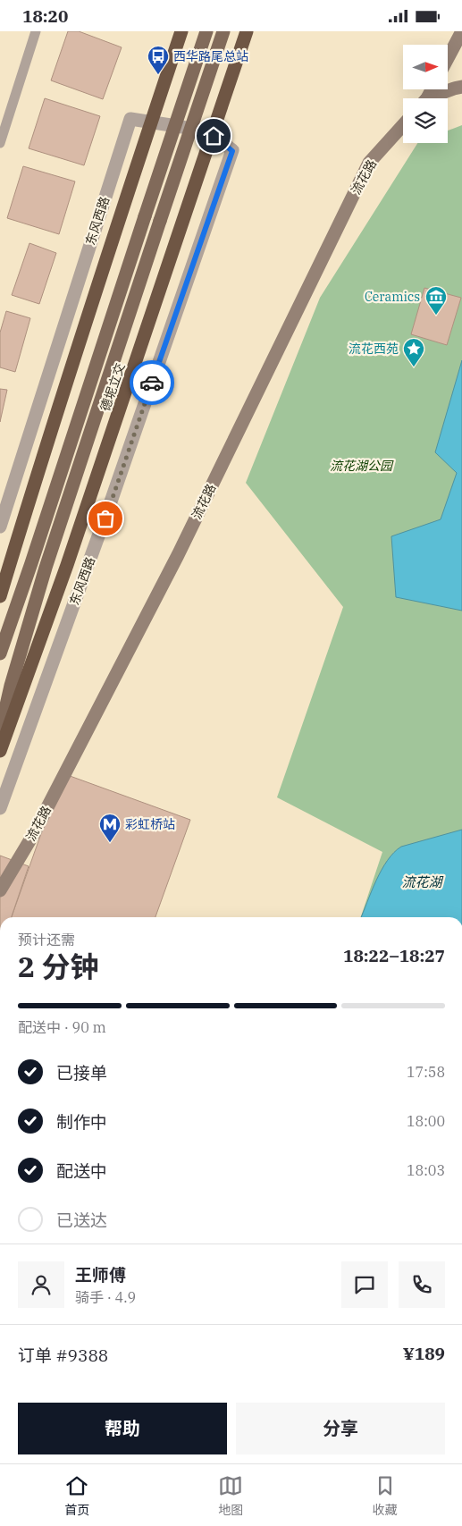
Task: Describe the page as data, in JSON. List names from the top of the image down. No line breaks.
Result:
{"streets":{"highway":["德坭立交"],"main road":["流花路"],"street":["东风西路"]},"water":["流花湖"],"parks":["流花湖公园"],"places":{"bus stop":["西华路尾总站"],"museum":["Ceramics"],"place":["流花西苑"],"metro station":["彩虹桥站"]},"north":"right","page":{"status":"18:20","heading":["2 分钟","预计还需","18:22–18:27"],"panel":["王师傅","骑手 · 4.9","订单 #9388","¥189"],"bar":"配送中 · 90 m","list":[["已接单","17:58"],["制作中","18:00"],["配送中","18:03"],"已送达"],"buttons":["帮助","分享"],"tabs":["首页","地图","收藏"]}}
